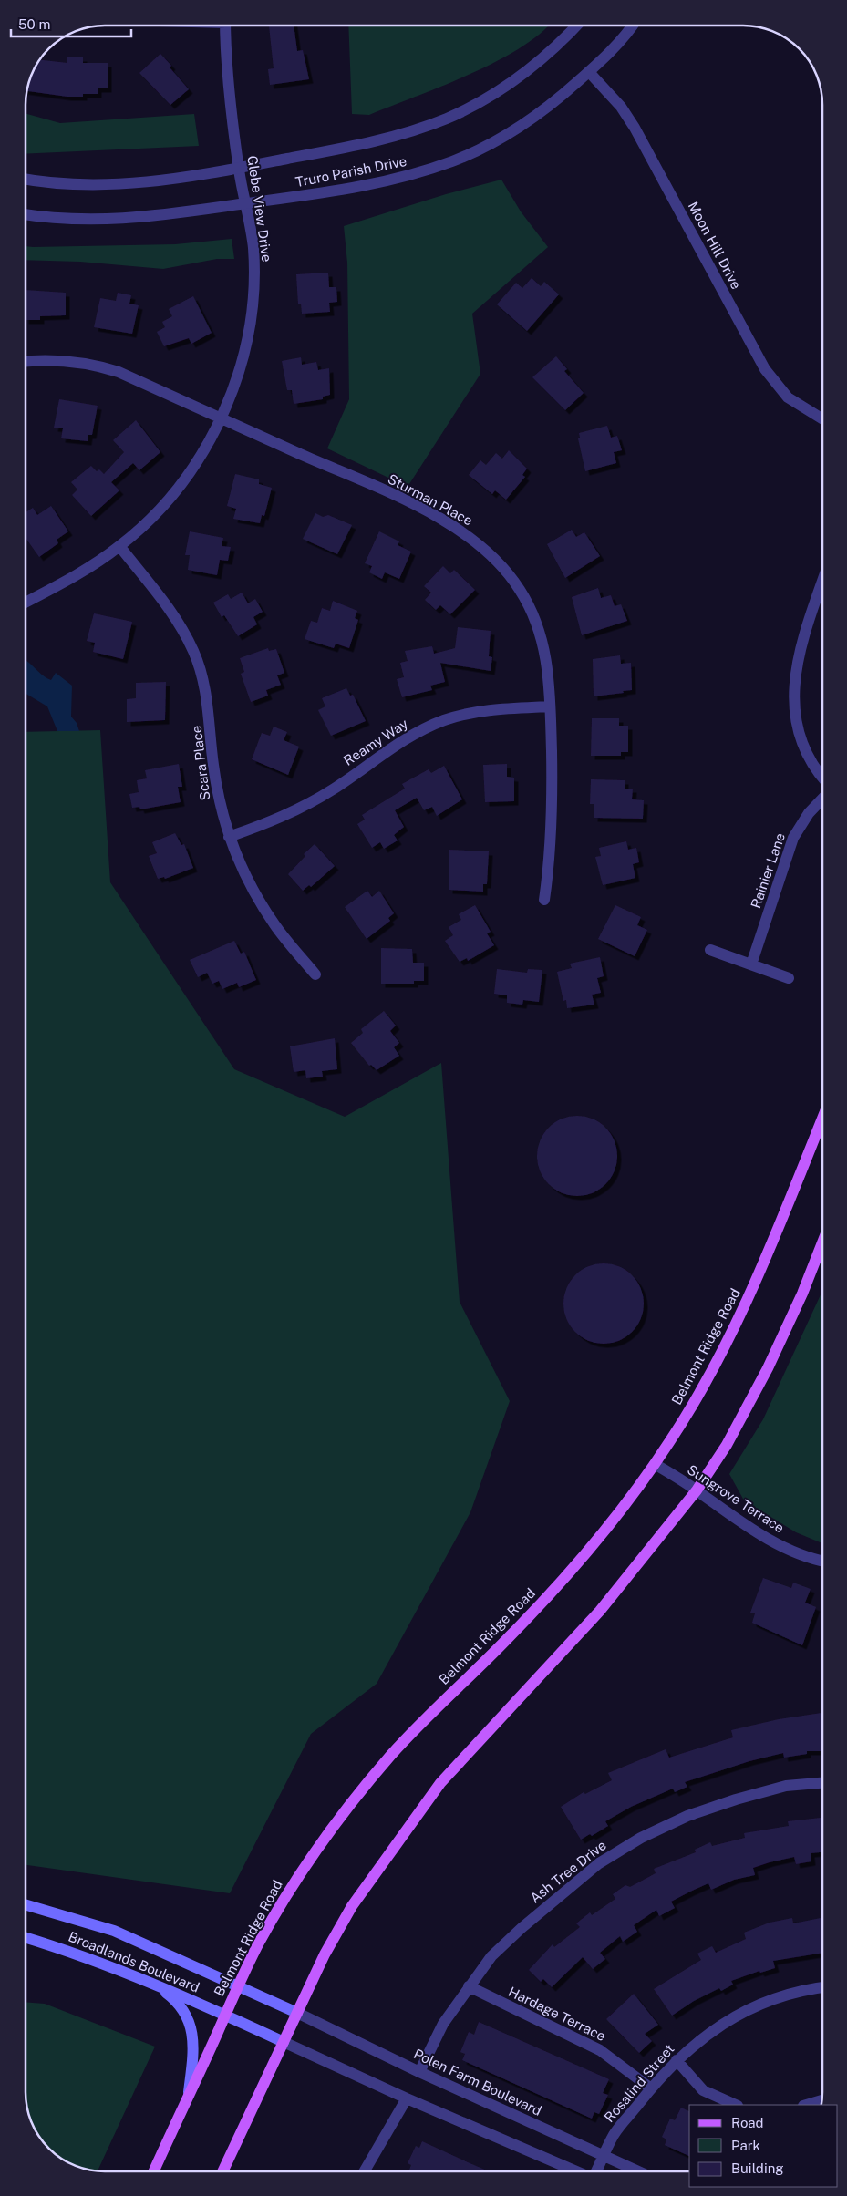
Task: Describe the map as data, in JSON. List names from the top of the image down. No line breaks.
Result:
{"streets":{"main road":["Belmont Ridge Road","Broadlands Boulevard"],"street":["Truro Parish Drive","Glebe View Drive","Moon Hill Drive","Sturman Place","Reamy Way","Scara Place","Rainier Lane","Sungrove Terrace","Ash Tree Drive","Hardage Terrace","Polen Farm Boulevard","Rosalind Street"]},"crossings":[["Truro Parish Drive","Glebe View Drive"],["Truro Parish Drive","Moon Hill Drive"],["Glebe View Drive","Sturman Place"],["Glebe View Drive","Scara Place"],["Sturman Place","Reamy Way"],["Reamy Way","Scara Place"],["Belmont Ridge Road","Sungrove Terrace"],["Belmont Ridge Road","Broadlands Boulevard"],["Ash Tree Drive","Hardage Terrace"],["Ash Tree Drive","Polen Farm Boulevard"],["Broadlands Boulevard","Polen Farm Boulevard"],["Hardage Terrace","Rosalind Street"],["Polen Farm Boulevard","Rosalind Street"]],"legend":["Road","Park","Building"],"scale_bar":"50 m"}
